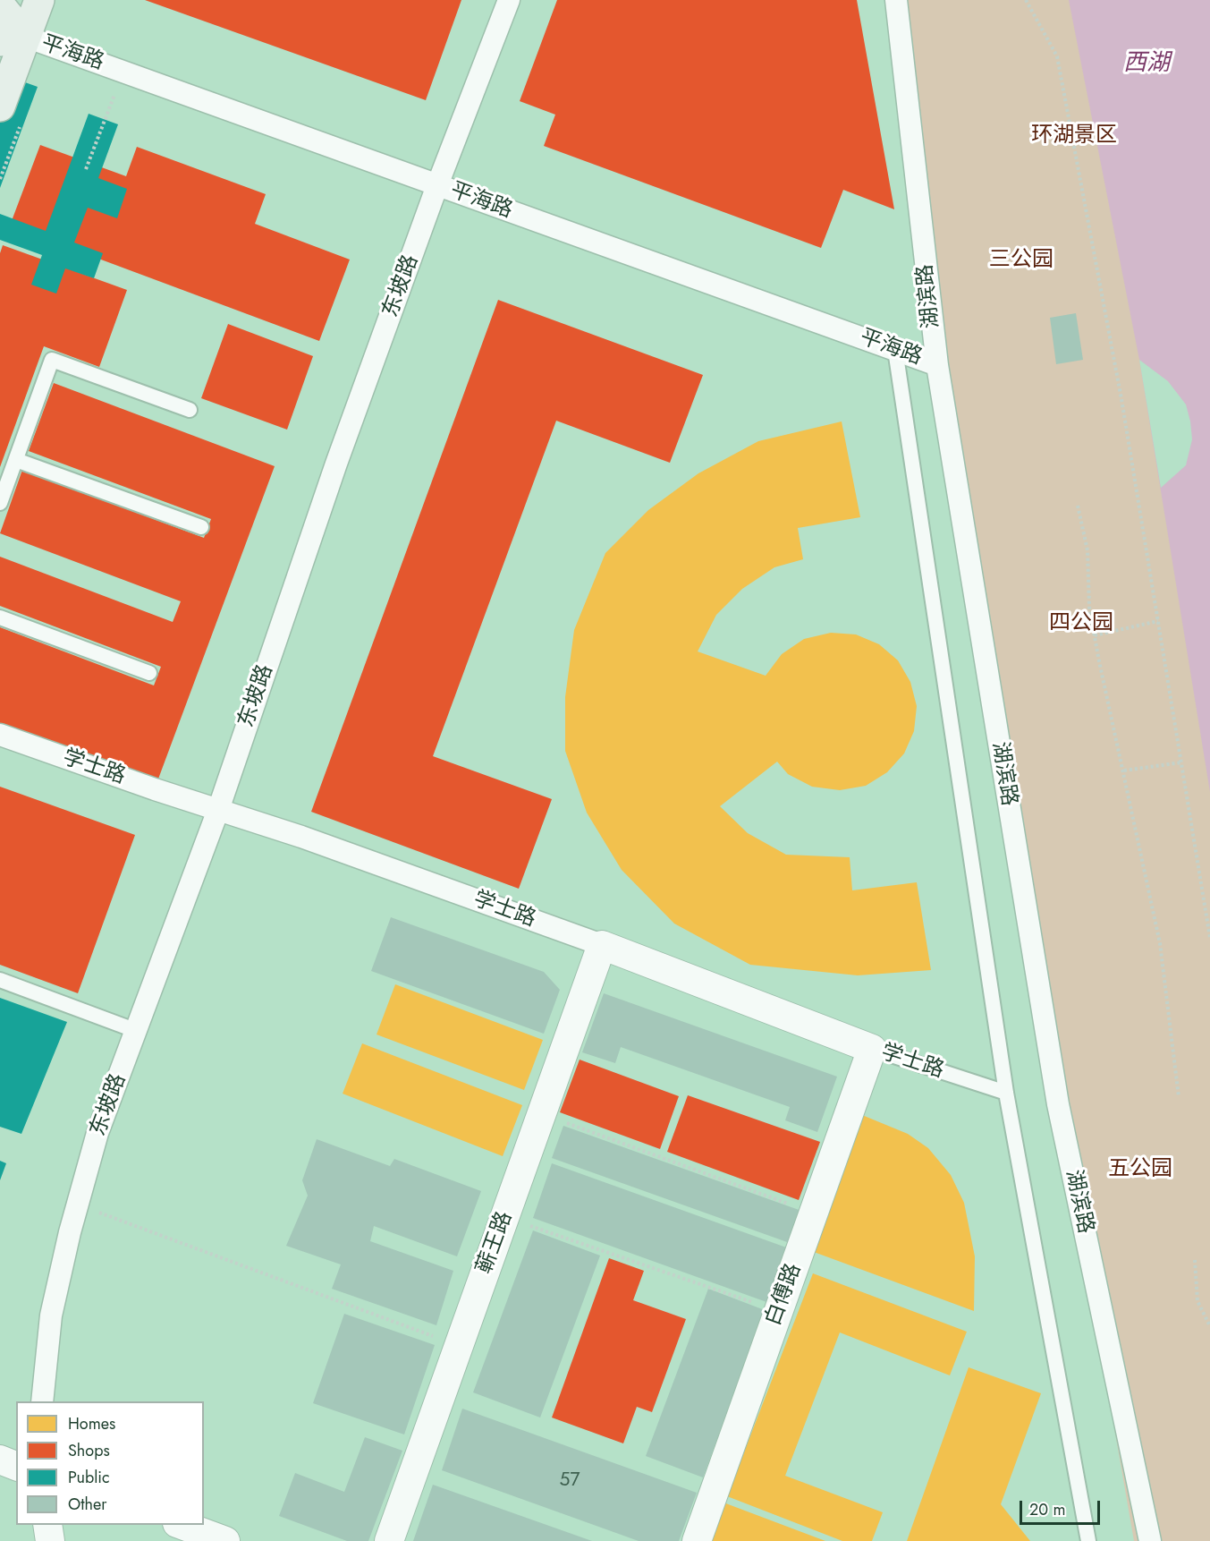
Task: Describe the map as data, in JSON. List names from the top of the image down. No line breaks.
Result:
{"streets":{"main road":["平海路"],"street":["东坡路","湖滨路","学士路","蕲王路","白傅路"]},"crossings":[["平海路","东坡路"],["平海路","湖滨路"],["东坡路","学士路"],["学士路","蕲王路"],["学士路","白傅路"]],"water":["西湖"],"parks":["环湖景区","三公园","四公园","五公园"],"house_numbers":["57"],"legend":["Homes","Shops","Public","Other"],"scale_bar":"20 m"}
